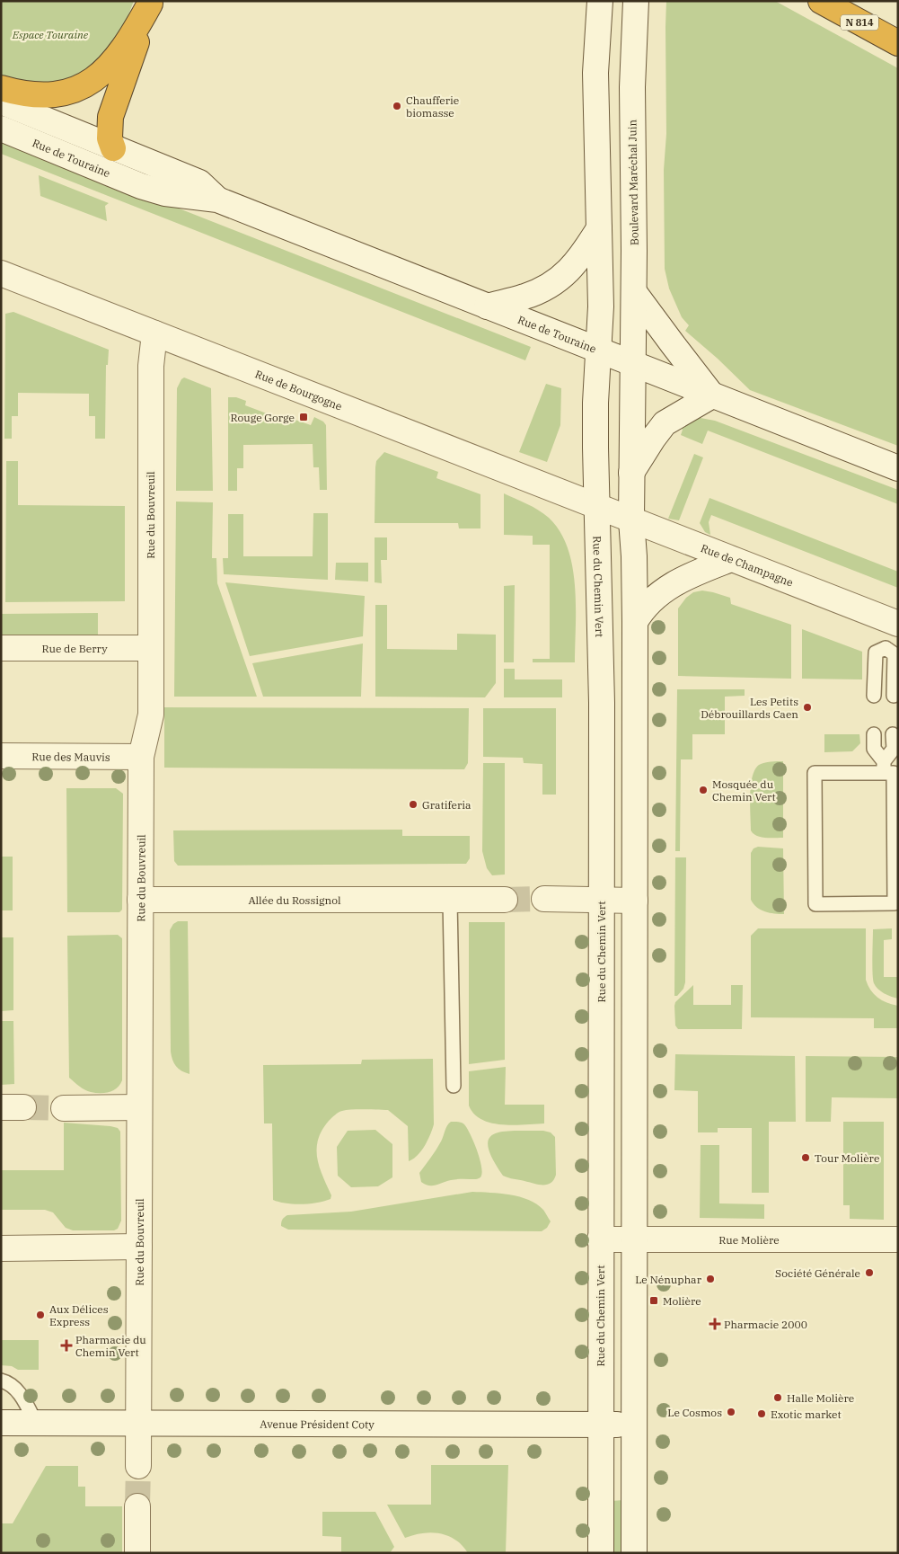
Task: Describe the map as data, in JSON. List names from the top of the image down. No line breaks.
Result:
{"streets":{"highway":["N 814"],"street":["Rue de Touraine","Boulevard Maréchal Juin","Rue de Bourgogne","Rue du Bouvreuil","Rue de Champagne","Rue du Chemin Vert","Rue de Berry","Rue des Mauvis","Allée du Rossignol","Rue Molière","Avenue Président Coty"]},"crossings":[["Rue de Touraine","Boulevard Maréchal Juin"],["Rue de Touraine","Rue du Chemin Vert"],["Rue de Bourgogne","Rue du Bouvreuil"],["Rue de Bourgogne","Rue de Champagne"],["Rue de Bourgogne","Rue du Chemin Vert"],["Rue du Bouvreuil","Rue de Berry"],["Rue du Bouvreuil","Rue des Mauvis"],["Rue du Bouvreuil","Allée du Rossignol"],["Rue du Bouvreuil","Avenue Président Coty"],["Rue de Champagne","Rue du Chemin Vert"],["Rue du Chemin Vert","Rue Molière"],["Rue du Chemin Vert","Avenue Président Coty"]],"parks":["Espace Touraine"],"places":{"other":["Chaufferie biomasse","Les Petits Débrouillards Caen","Mosquée du Chemin Vert","Gratiferia","Tour Molière","Société Générale","Le Nénuphar","Aux Délices Express","Halle Molière","Le Cosmos","Exotic market"],"transit":["Rouge Gorge","Molière"],"health":["Pharmacie 2000","Pharmacie du Chemin Vert"]}}
